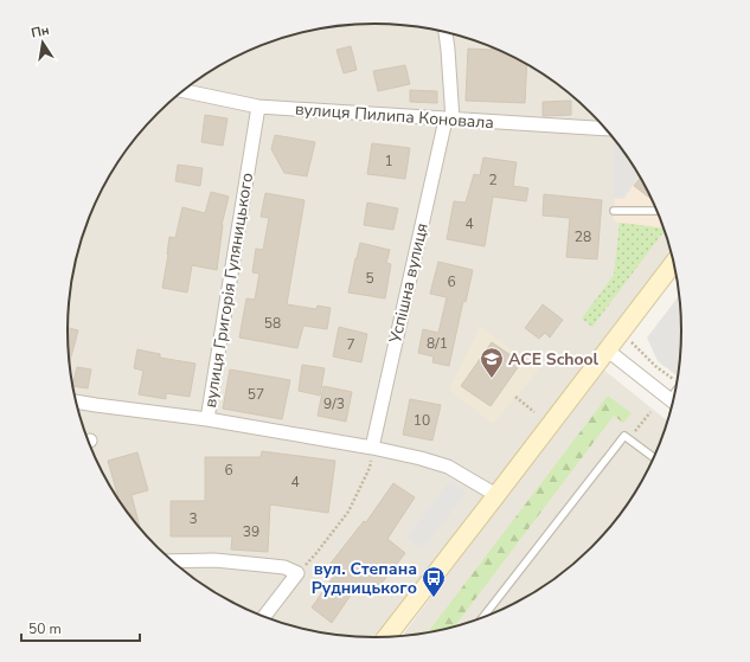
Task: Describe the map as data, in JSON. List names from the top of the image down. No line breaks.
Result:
{"streets":{"street":["вулиця Пилипа Коновала","Успішна вулиця","вулиця Григорія Гуляницького"]},"crossings":[["вулиця Пилипа Коновала","Успішна вулиця"],["вулиця Пилипа Коновала","вулиця Григорія Гуляницького"]],"places":{"school or university":["ACE School"],"bus stop":["вул. Степана Рудницького"]},"house_numbers":["1","2","4","28","5","6","58","8/1","7","57","9/3","10","6","4","3","39"],"scale_bar":"50 m","north":"top"}
